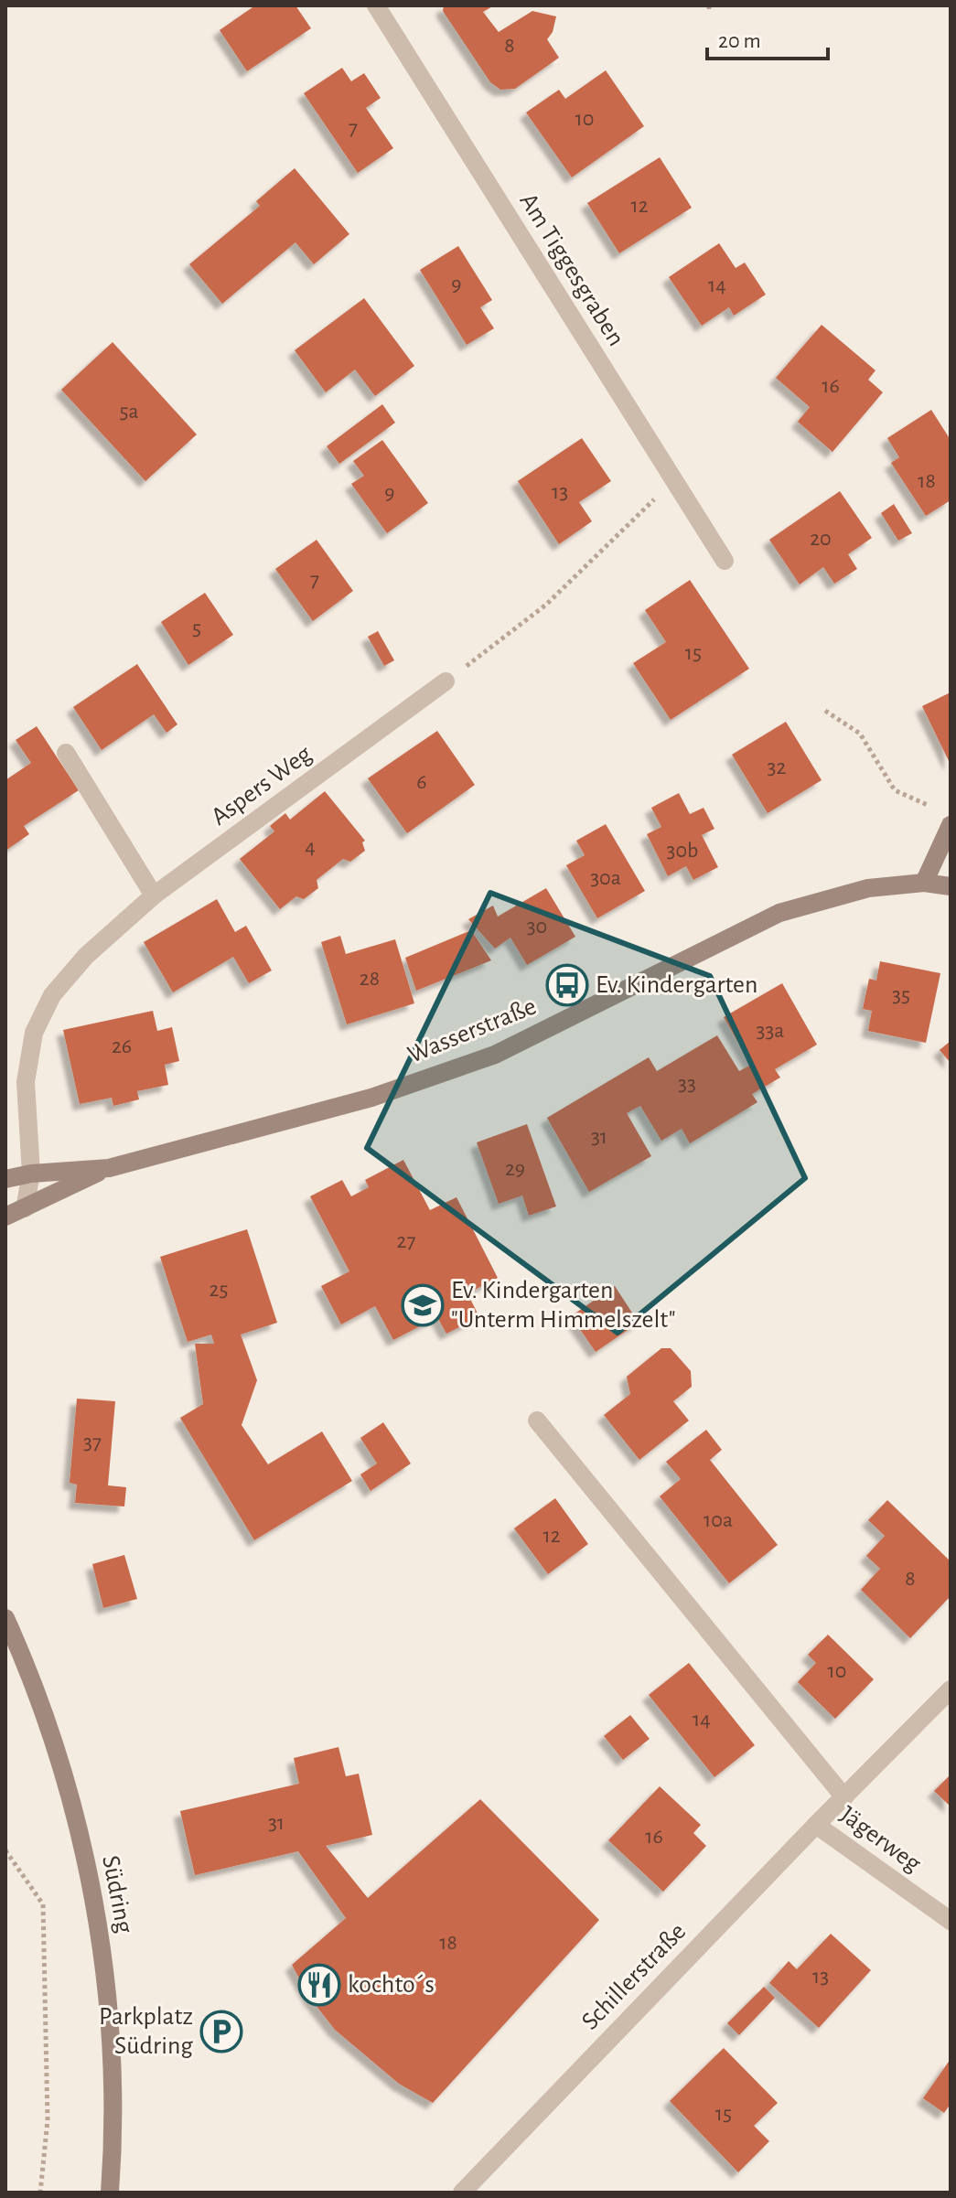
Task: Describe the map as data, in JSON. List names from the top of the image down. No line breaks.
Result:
{"streets":{"main road":["Wasserstraße","Südring"],"street":["Am Tiggesgraben","Aspers Weg","Jägerweg","Schillerstraße"]},"crossings":[["Aspers Weg","Wasserstraße"],["Jägerweg","Schillerstraße"]],"places":{"bus stop":["Ev. Kindergarten"],"school or university":["Ev. Kindergarten \"Unterm Himmelszelt\""],"restaurant":["kochto´s"],"parking":["Parkplatz Südring"]},"house_numbers":["8","10","7","12","9","14","16","5a","18","13","9","20","7","5","15","32","6","4","30b","30a","30","28","35","33a","26","33","31","29","27","25","37","10a","12","8","10","14","31","16","18","13","15"],"scale_bar":"20 m"}
